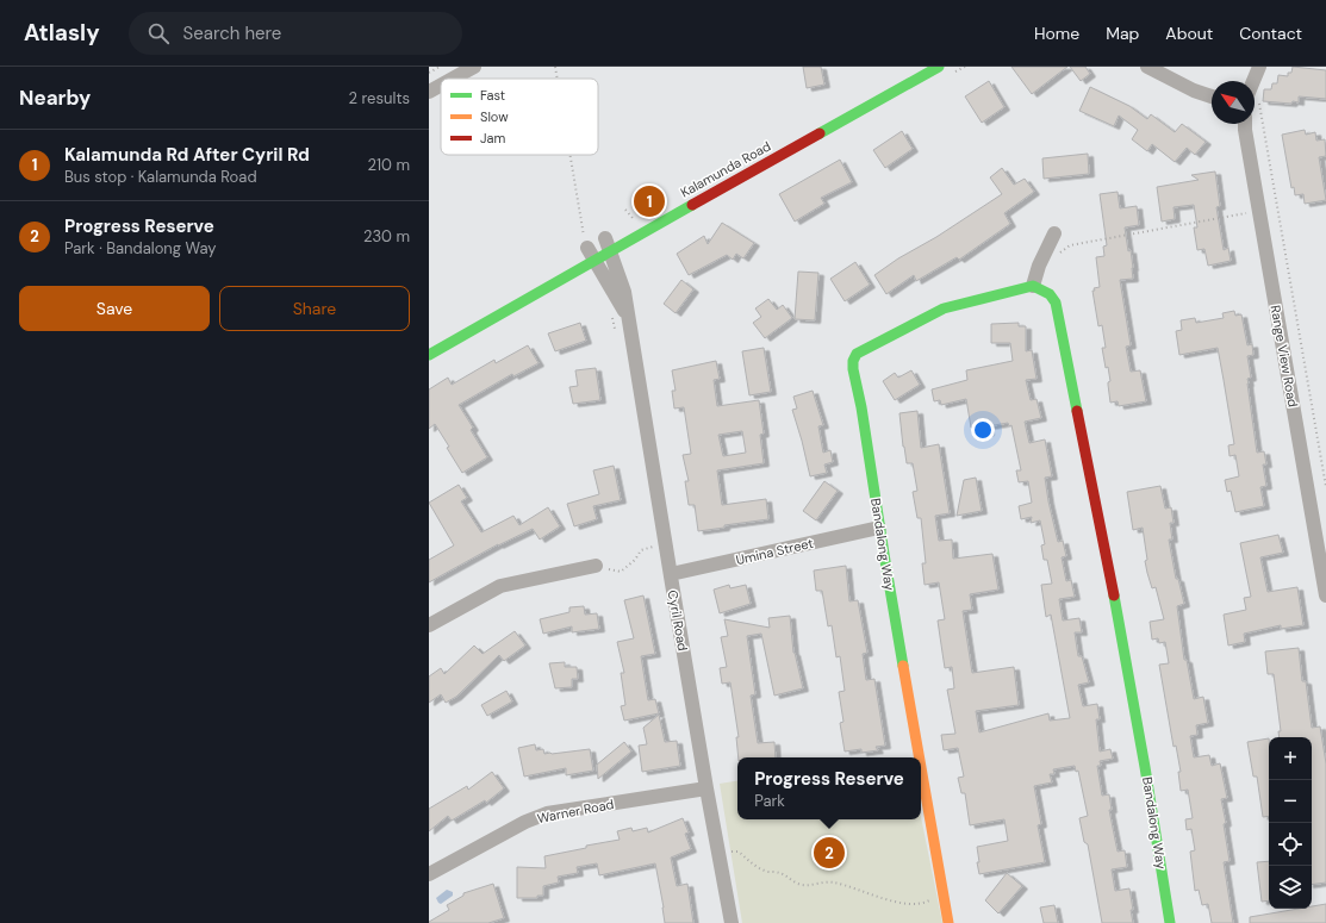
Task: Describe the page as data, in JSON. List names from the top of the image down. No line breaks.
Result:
{"streets":{"street":["Kalamunda Road","Range View Road","Bandalong Way","Umina Street","Cyril Road","Warner Road"]},"crossings":[["Kalamunda Road","Cyril Road"],["Bandalong Way","Umina Street"],["Umina Street","Cyril Road"],["Cyril Road","Warner Road"]],"legend":["Fast","Slow","Jam"],"north":"top left","page":{"header":"Atlasly","search":"Search here","nav":["Home","Map","About","Contact"],"heading":["Nearby","2 results"],"list":[{"mark":"1","name":"Kalamunda Rd After Cyril Rd","note":"Bus stop · Kalamunda Road","value":"210 m"},{"mark":"2","name":"Progress Reserve","note":"Park · Bandalong Way","value":"230 m"}],"pins":["1","2"],"buttons":["Save","Share"],"map_buttons":["+","−"],"popup":["Progress Reserve","Park"]}}
